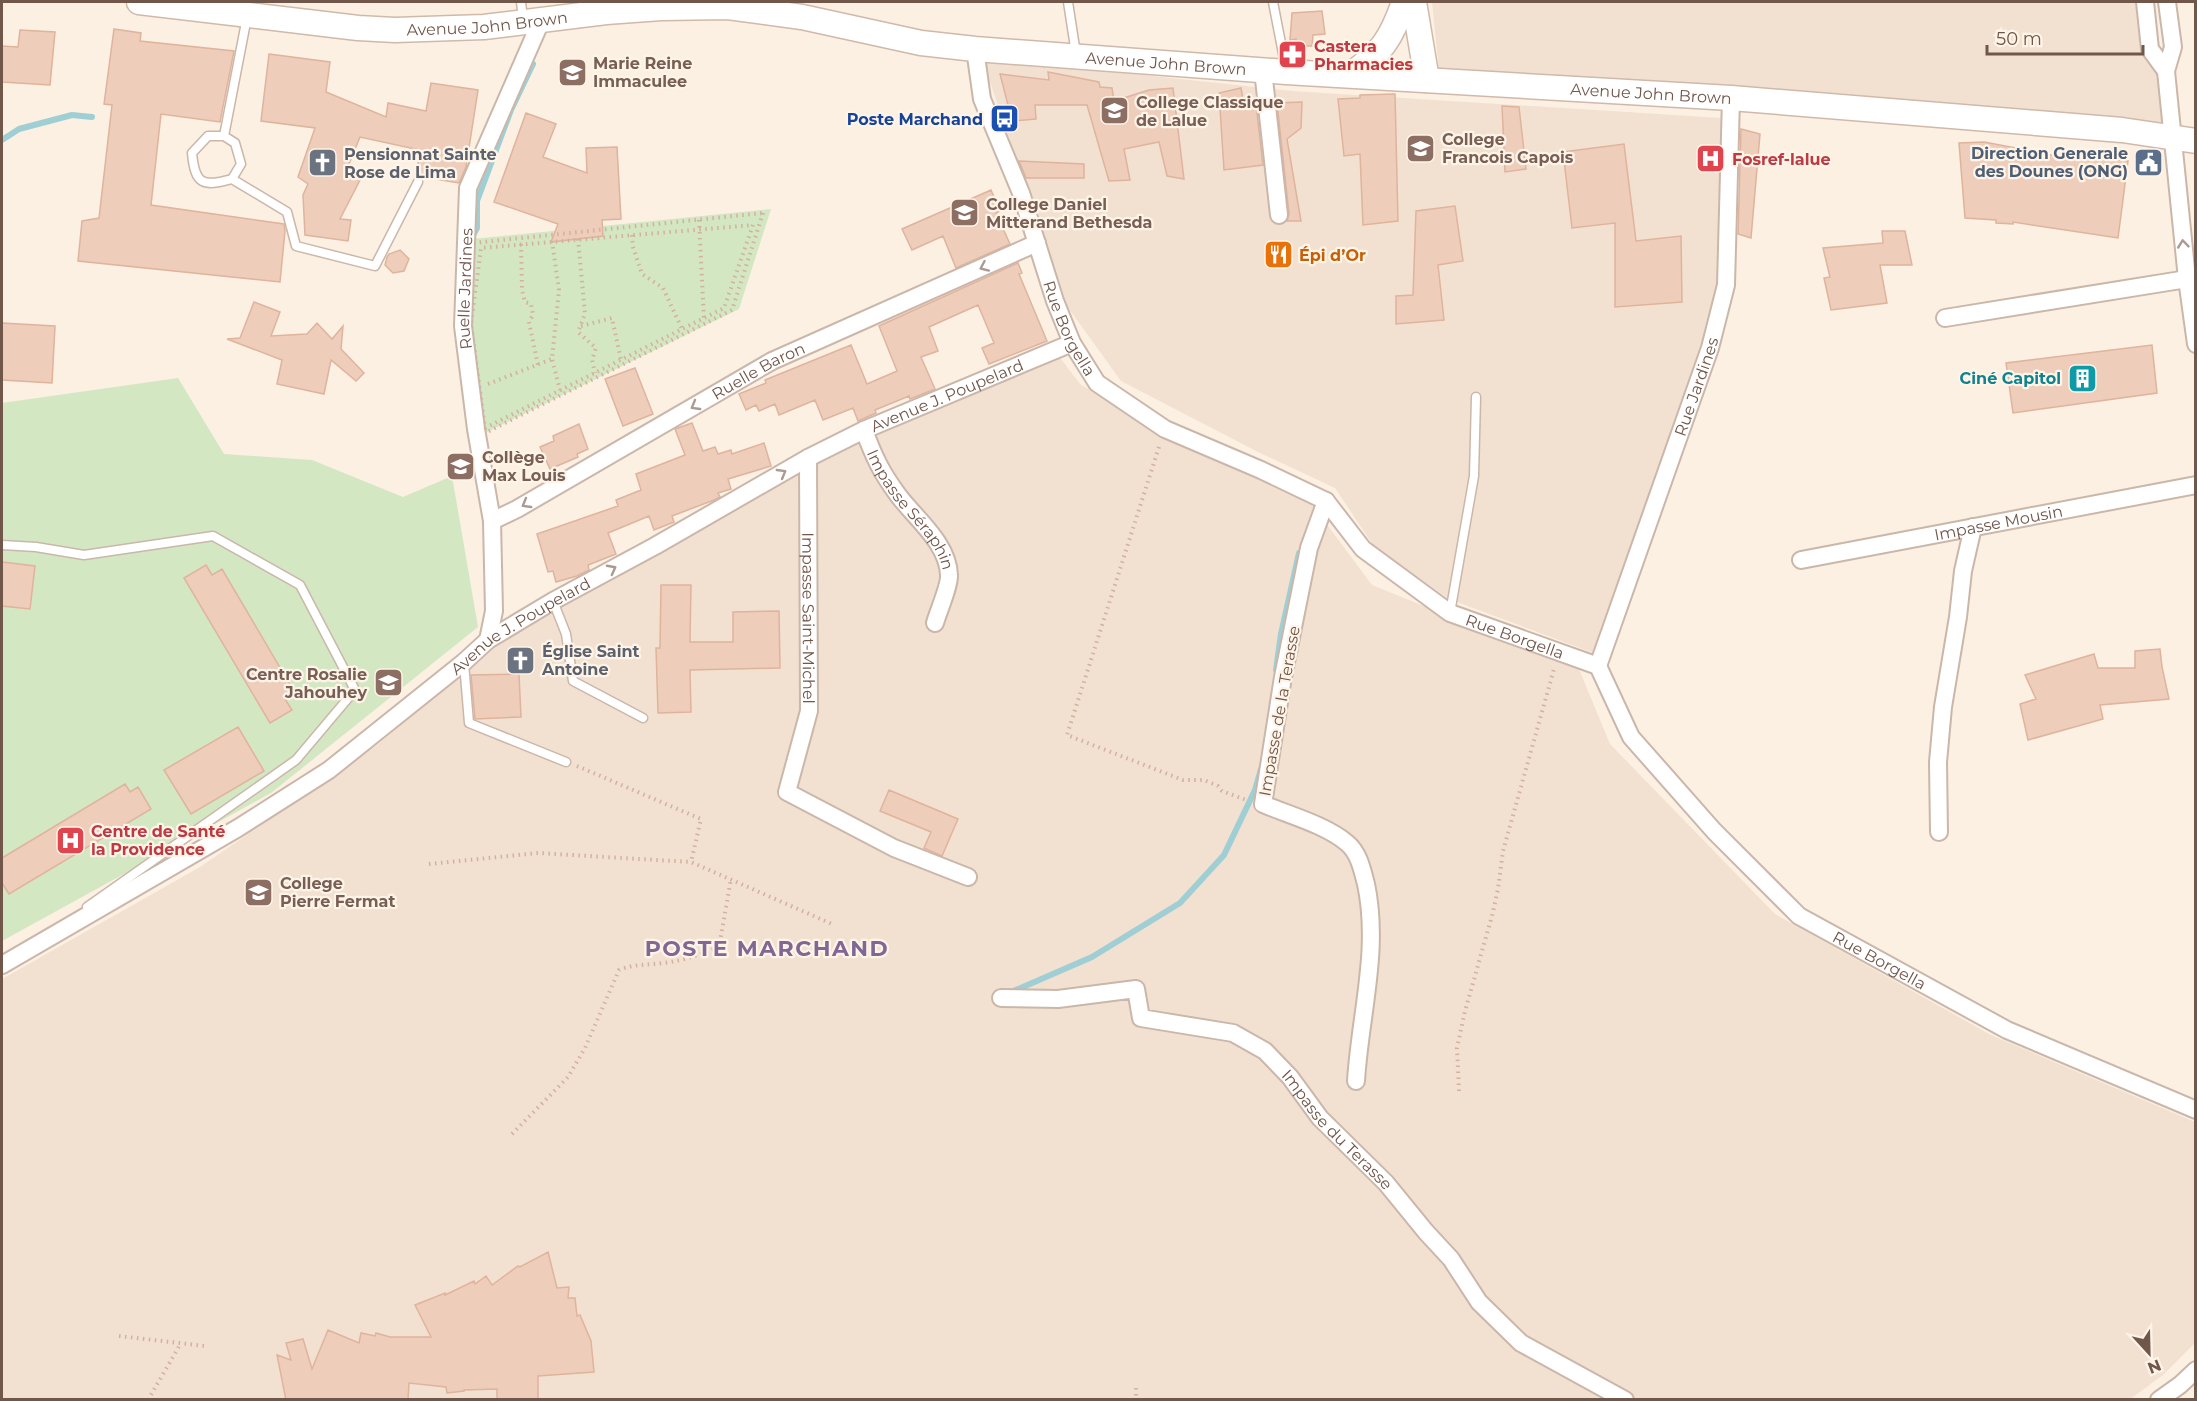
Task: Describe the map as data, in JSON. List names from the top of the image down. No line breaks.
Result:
{"streets":{"main road":["Avenue John Brown"],"street":["Ruelle Jardines","Rue Borgella","Ruelle Baron","Rue Jardines","Avenue J. Poupelard","Impasse Séraphin","Impasse Mousin","Impasse Saint-Michel","Impasse de la Terasse","Impasse du Terasse"]},"crossings":[["Avenue John Brown","Ruelle Jardines"],["Avenue John Brown","Rue Borgella"],["Avenue John Brown","Rue Jardines"],["Ruelle Jardines","Ruelle Baron"],["Ruelle Jardines","Avenue J. Poupelard"],["Rue Borgella","Ruelle Baron"],["Rue Borgella","Rue Jardines"],["Rue Borgella","Avenue J. Poupelard"],["Rue Borgella","Impasse de la Terasse"],["Avenue J. Poupelard","Impasse Séraphin"],["Avenue J. Poupelard","Impasse Saint-Michel"]],"one_way":["Ruelle Baron"],"districts":["POSTE MARCHAND"],"places":{"pharmacy":["Castera Pharmacies"],"school or university":["Marie Reine Immaculee","College Classique de Lalue","College Francois Capois","College Daniel Mitterand Bethesda","Collège Max Louis","Centre Rosalie Jahouhey","College Pierre Fermat"],"bus stop":["Poste Marchand"],"hospital":["Fosref-lalue","Centre de Santé la Providence"],"public building":["Direction Generale des Dounes (ONG)"],"church":["Pensionnat Sainte Rose de Lima","Église Saint Antoine"],"restaurant":["Épi d’Or"],"building":["Ciné Capitol"]},"scale_bar":"50 m","north":"bottom"}
